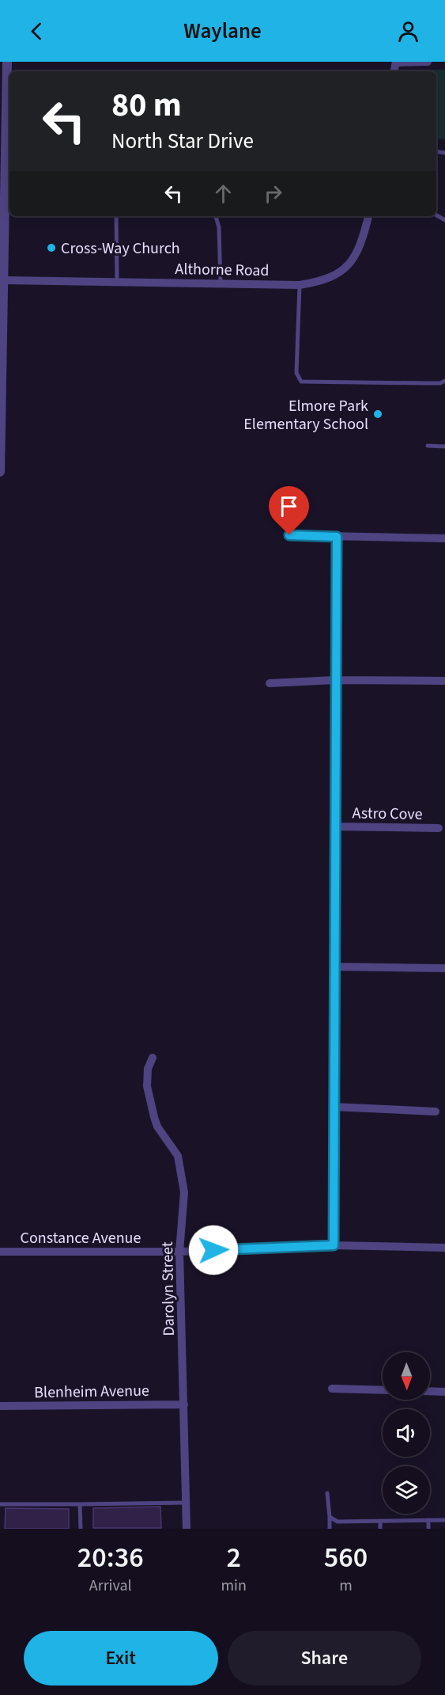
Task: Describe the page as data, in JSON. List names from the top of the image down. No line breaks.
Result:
{"streets":{"street":["Althorne Road","Astro Cove","Constance Avenue","Darolyn Street","Blenheim Avenue"]},"crossings":[["Constance Avenue","Darolyn Street"],["Darolyn Street","Blenheim Avenue"]],"places":["Cross-Way Church","Elmore Park Elementary School"],"north":"bottom","page":{"header":"Waylane","turn":["80 m","North Star Drive"],"eta":["20:36","Arrival","2","min","560","m"],"buttons":["Exit","Share"]}}
